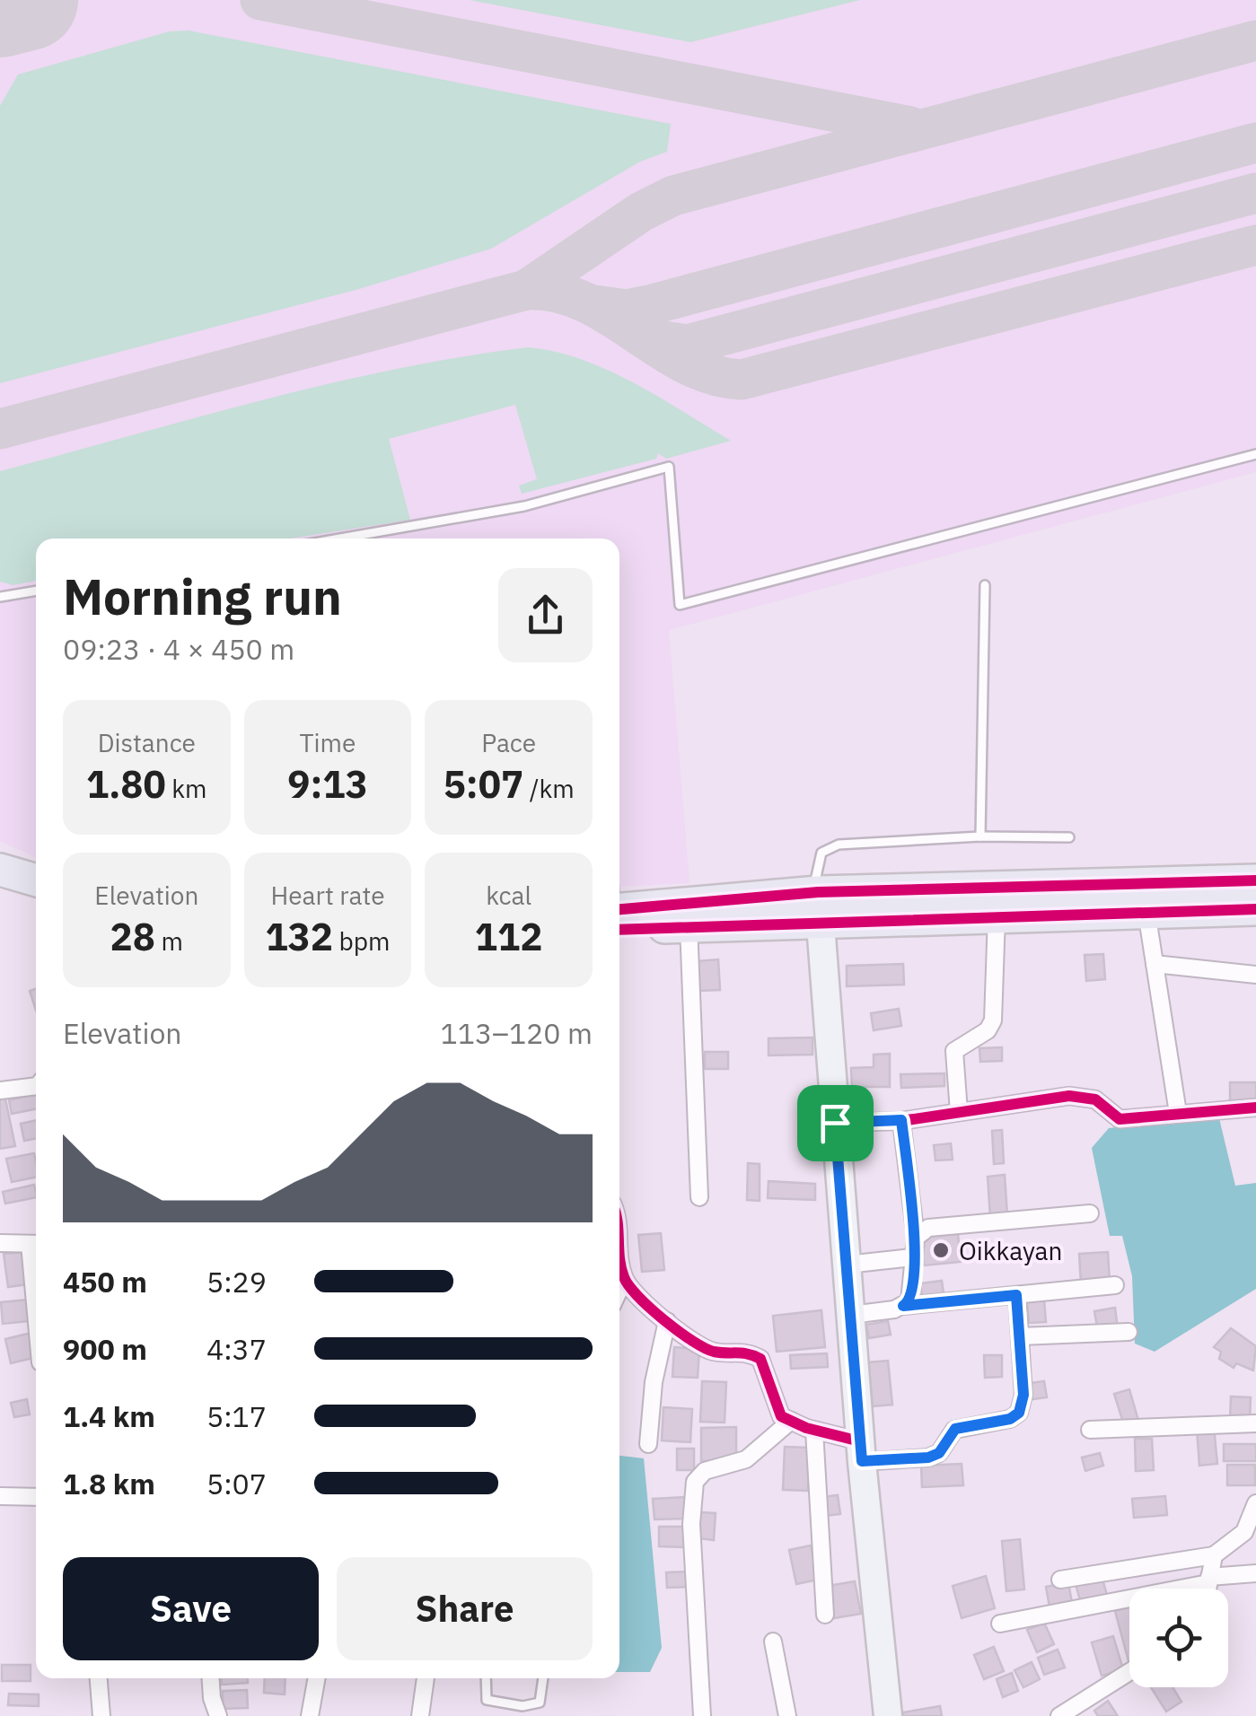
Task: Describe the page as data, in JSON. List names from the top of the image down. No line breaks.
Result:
{"places":["Oikkayan"],"page":{"heading":["Morning run","09:23 · 4 × 450 m"],"stats":[["Distance","1.80 km"],["Time","9:13"],["Pace","5:07 /km"],["Elevation","28 m"],["Heart rate","132 bpm"],["kcal","112"]],"chart":["Elevation","113–120 m"],"list":[{"name":"450 m","note":"5:29"},{"name":"900 m","note":"4:37"},{"name":"1.4 km","note":"5:17"},{"name":"1.8 km","note":"5:07"}],"buttons":["Save","Share"]}}
